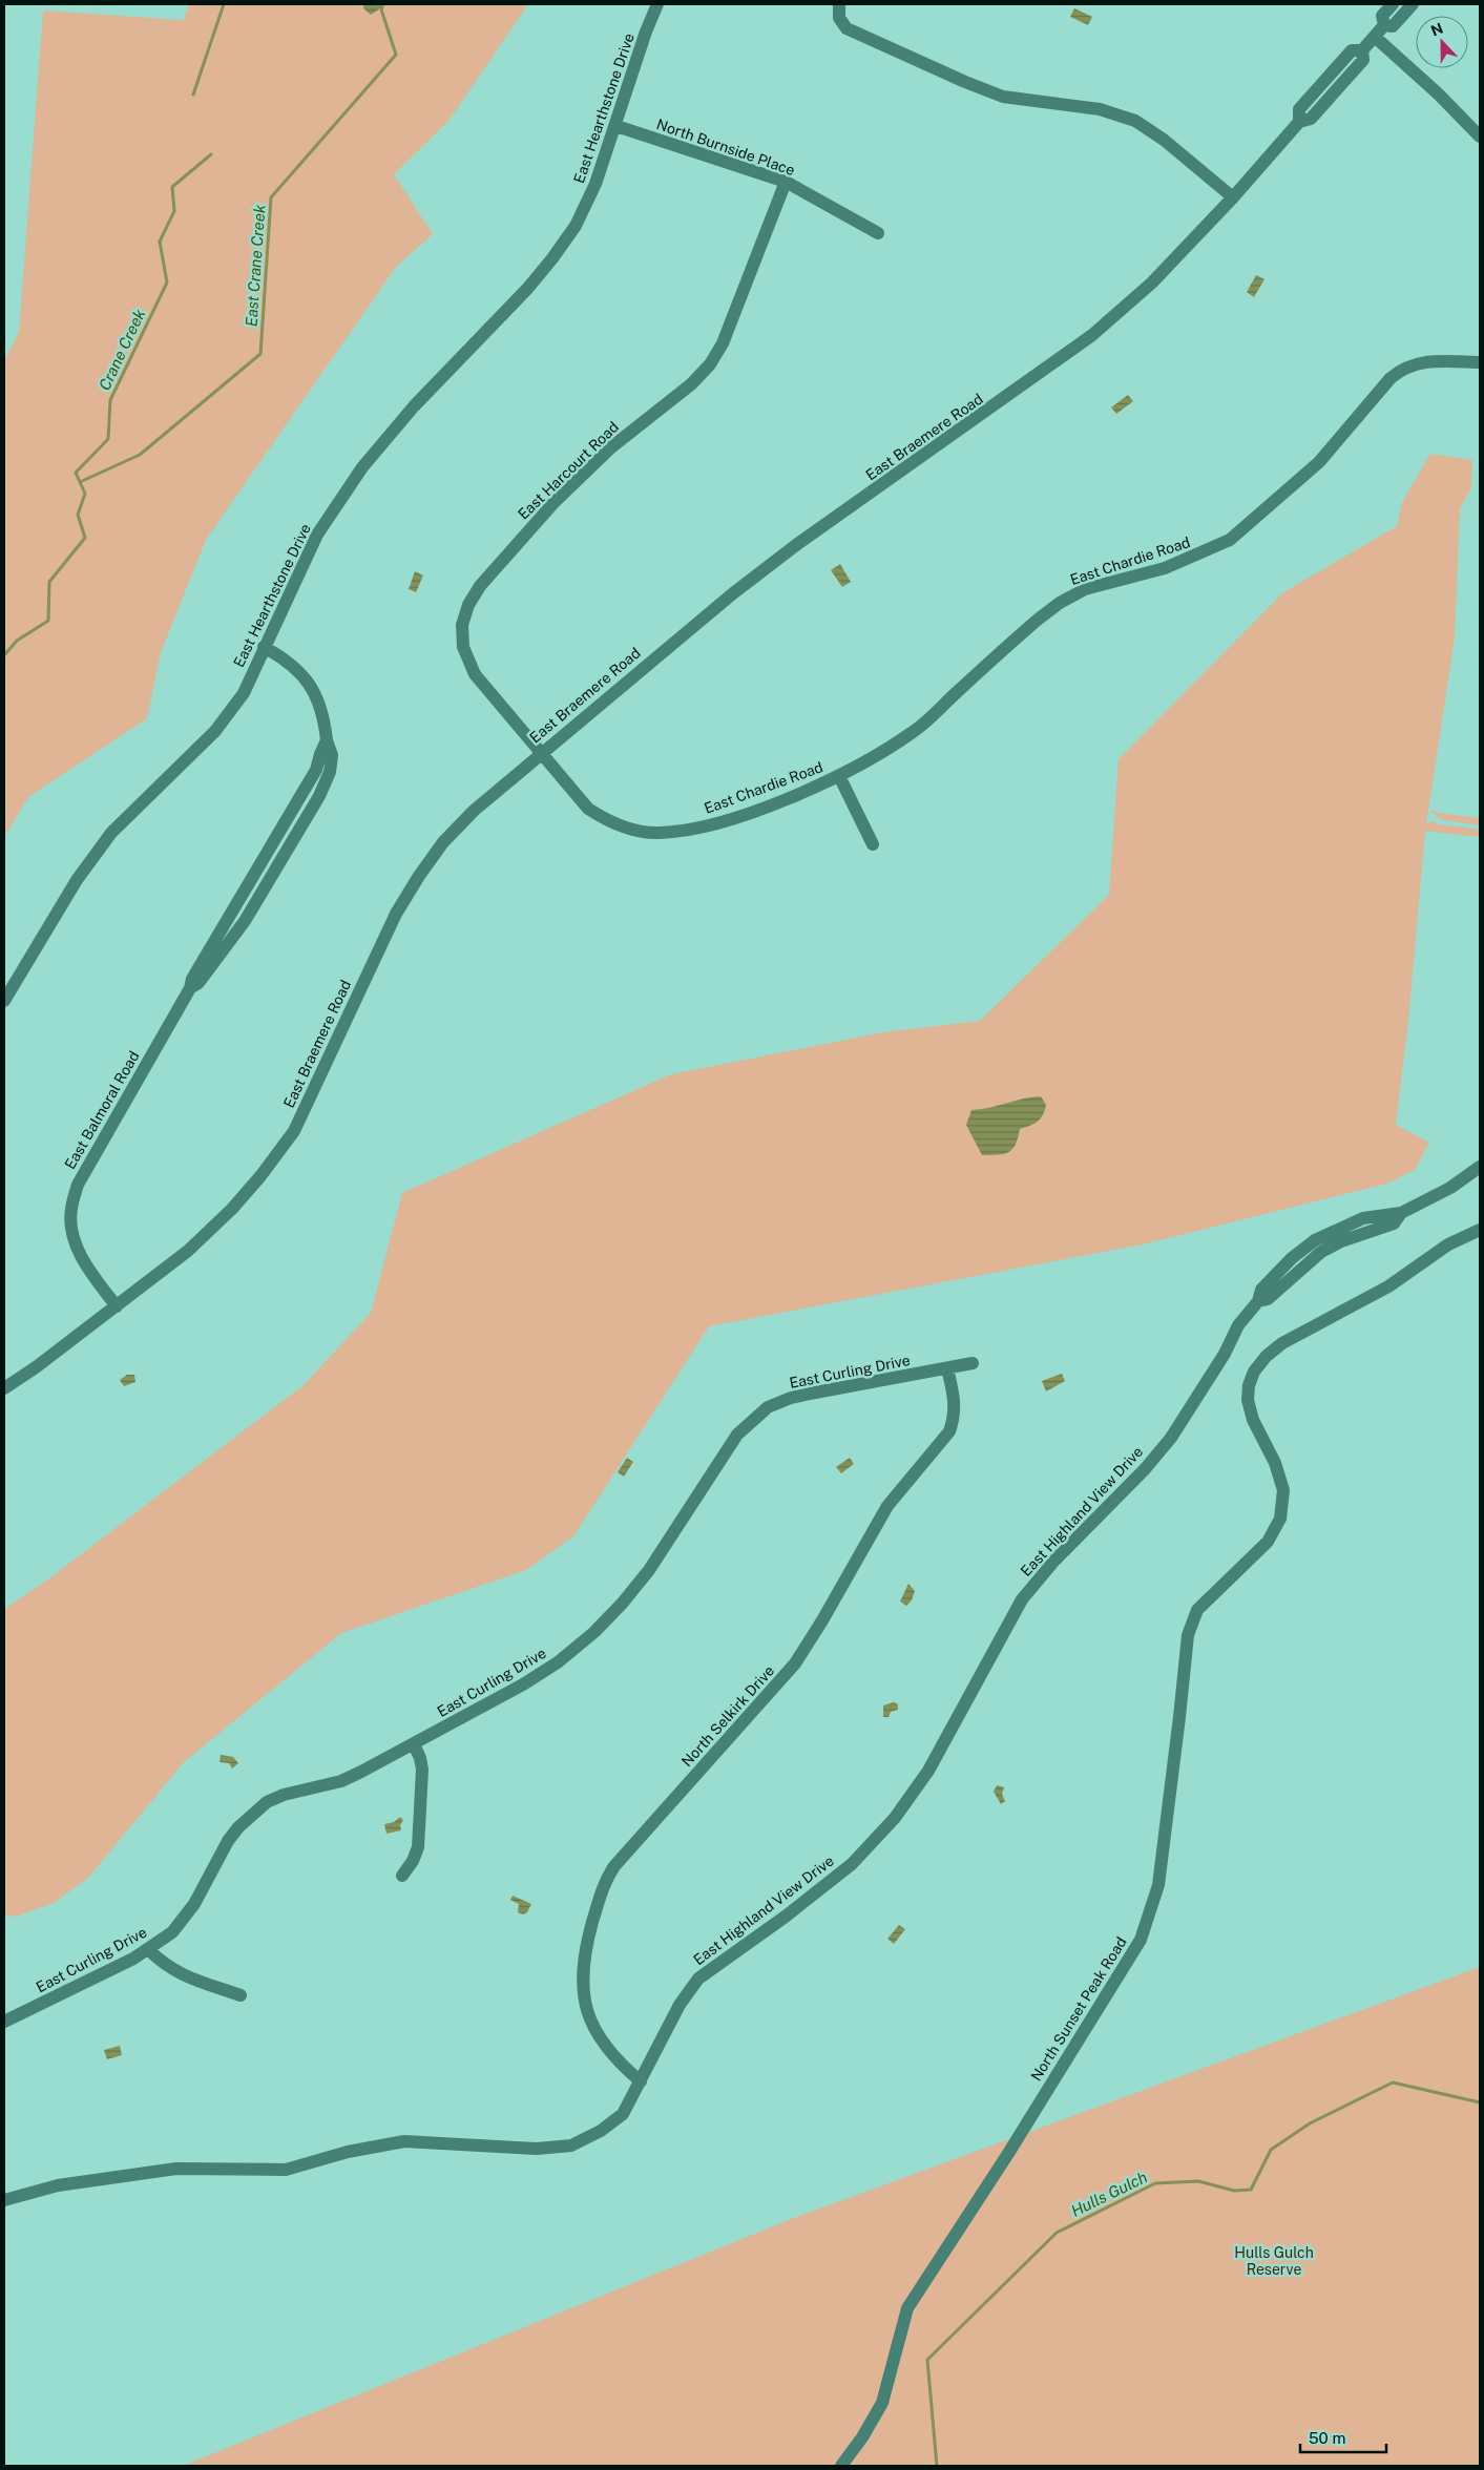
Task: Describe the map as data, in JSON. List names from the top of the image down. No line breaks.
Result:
{"streets":{"street":["East Hearthstone Drive","North Burnside Place","East Braemere Road","East Harcourt Road","East Chardie Road","East Balmoral Road","East Curling Drive","East Highland View Drive","North Selkirk Drive","North Sunset Peak Road"]},"crossings":[["East Hearthstone Drive","North Burnside Place"],["East Hearthstone Drive","East Balmoral Road"],["North Burnside Place","East Harcourt Road"],["East Braemere Road","East Harcourt Road"],["East Braemere Road","East Chardie Road"],["East Braemere Road","East Balmoral Road"],["East Harcourt Road","East Chardie Road"],["East Curling Drive","North Selkirk Drive"],["East Highland View Drive","North Selkirk Drive"]],"water":["East Crane Creek","Crane Creek","Hulls Gulch"],"parks":["Hulls Gulch Reserve"],"scale_bar":"50 m","north":"top"}
